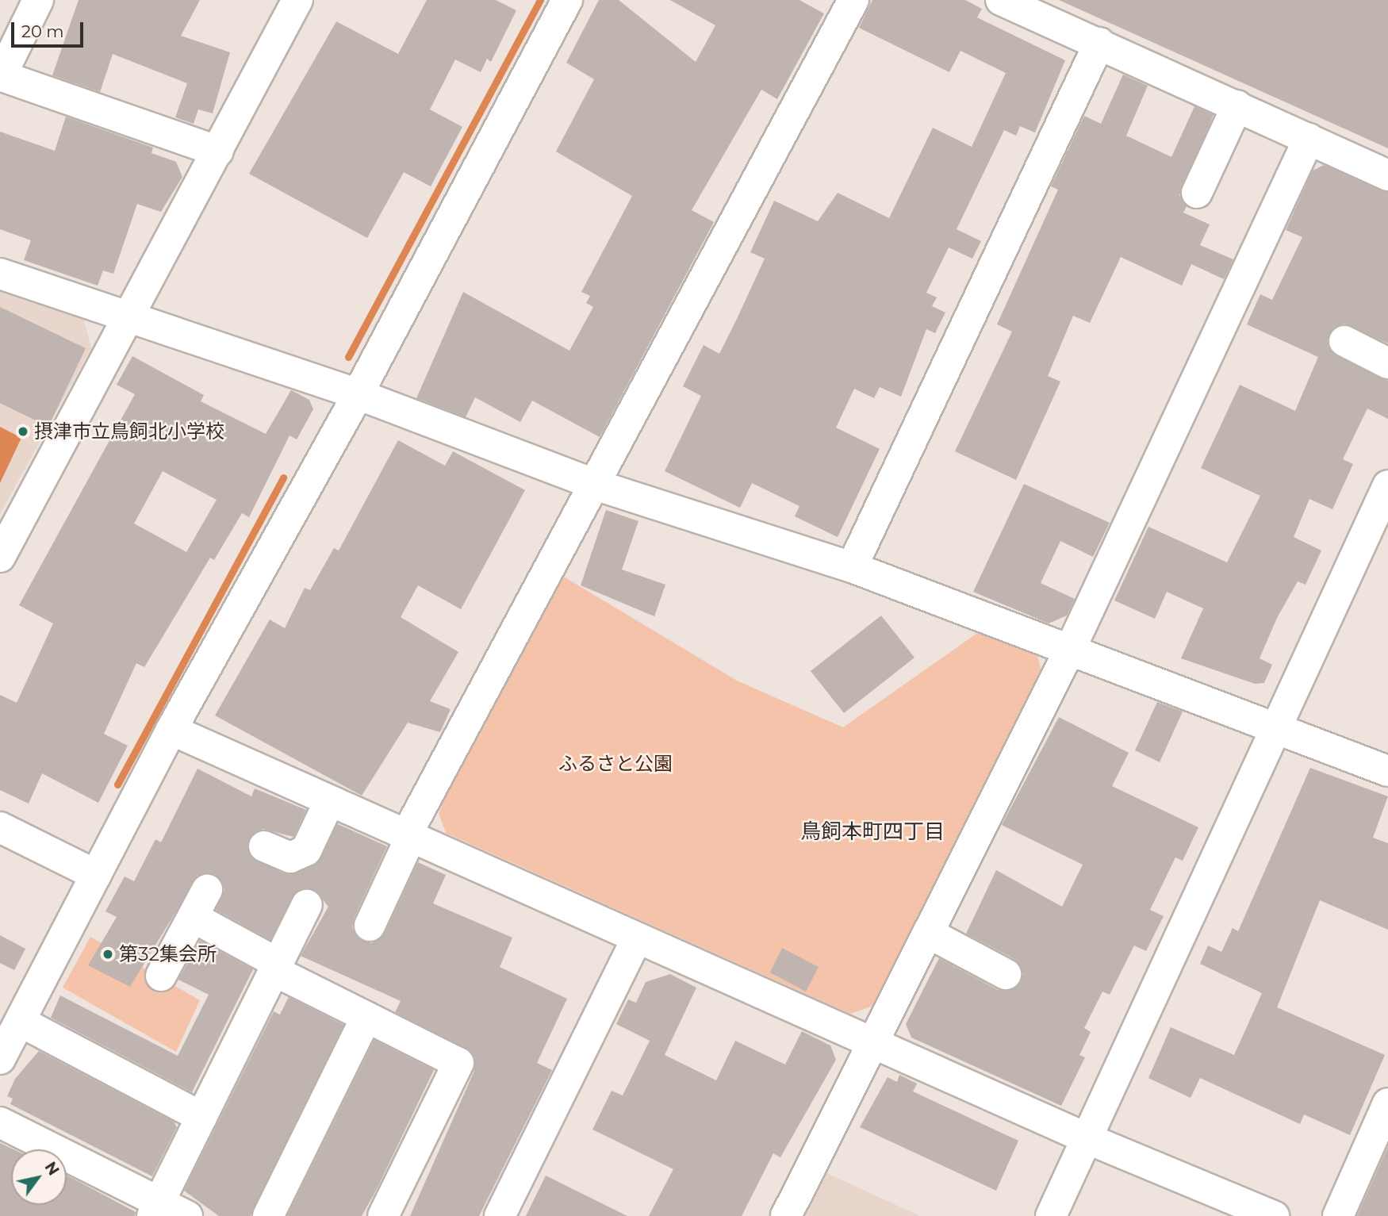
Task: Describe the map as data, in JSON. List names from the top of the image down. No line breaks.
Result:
{"districts":["鳥飼本町四丁目"],"parks":["ふるさと公園"],"places":["摂津市立鳥飼北小学校","第32集会所"],"scale_bar":"20 m","north":"top right"}
